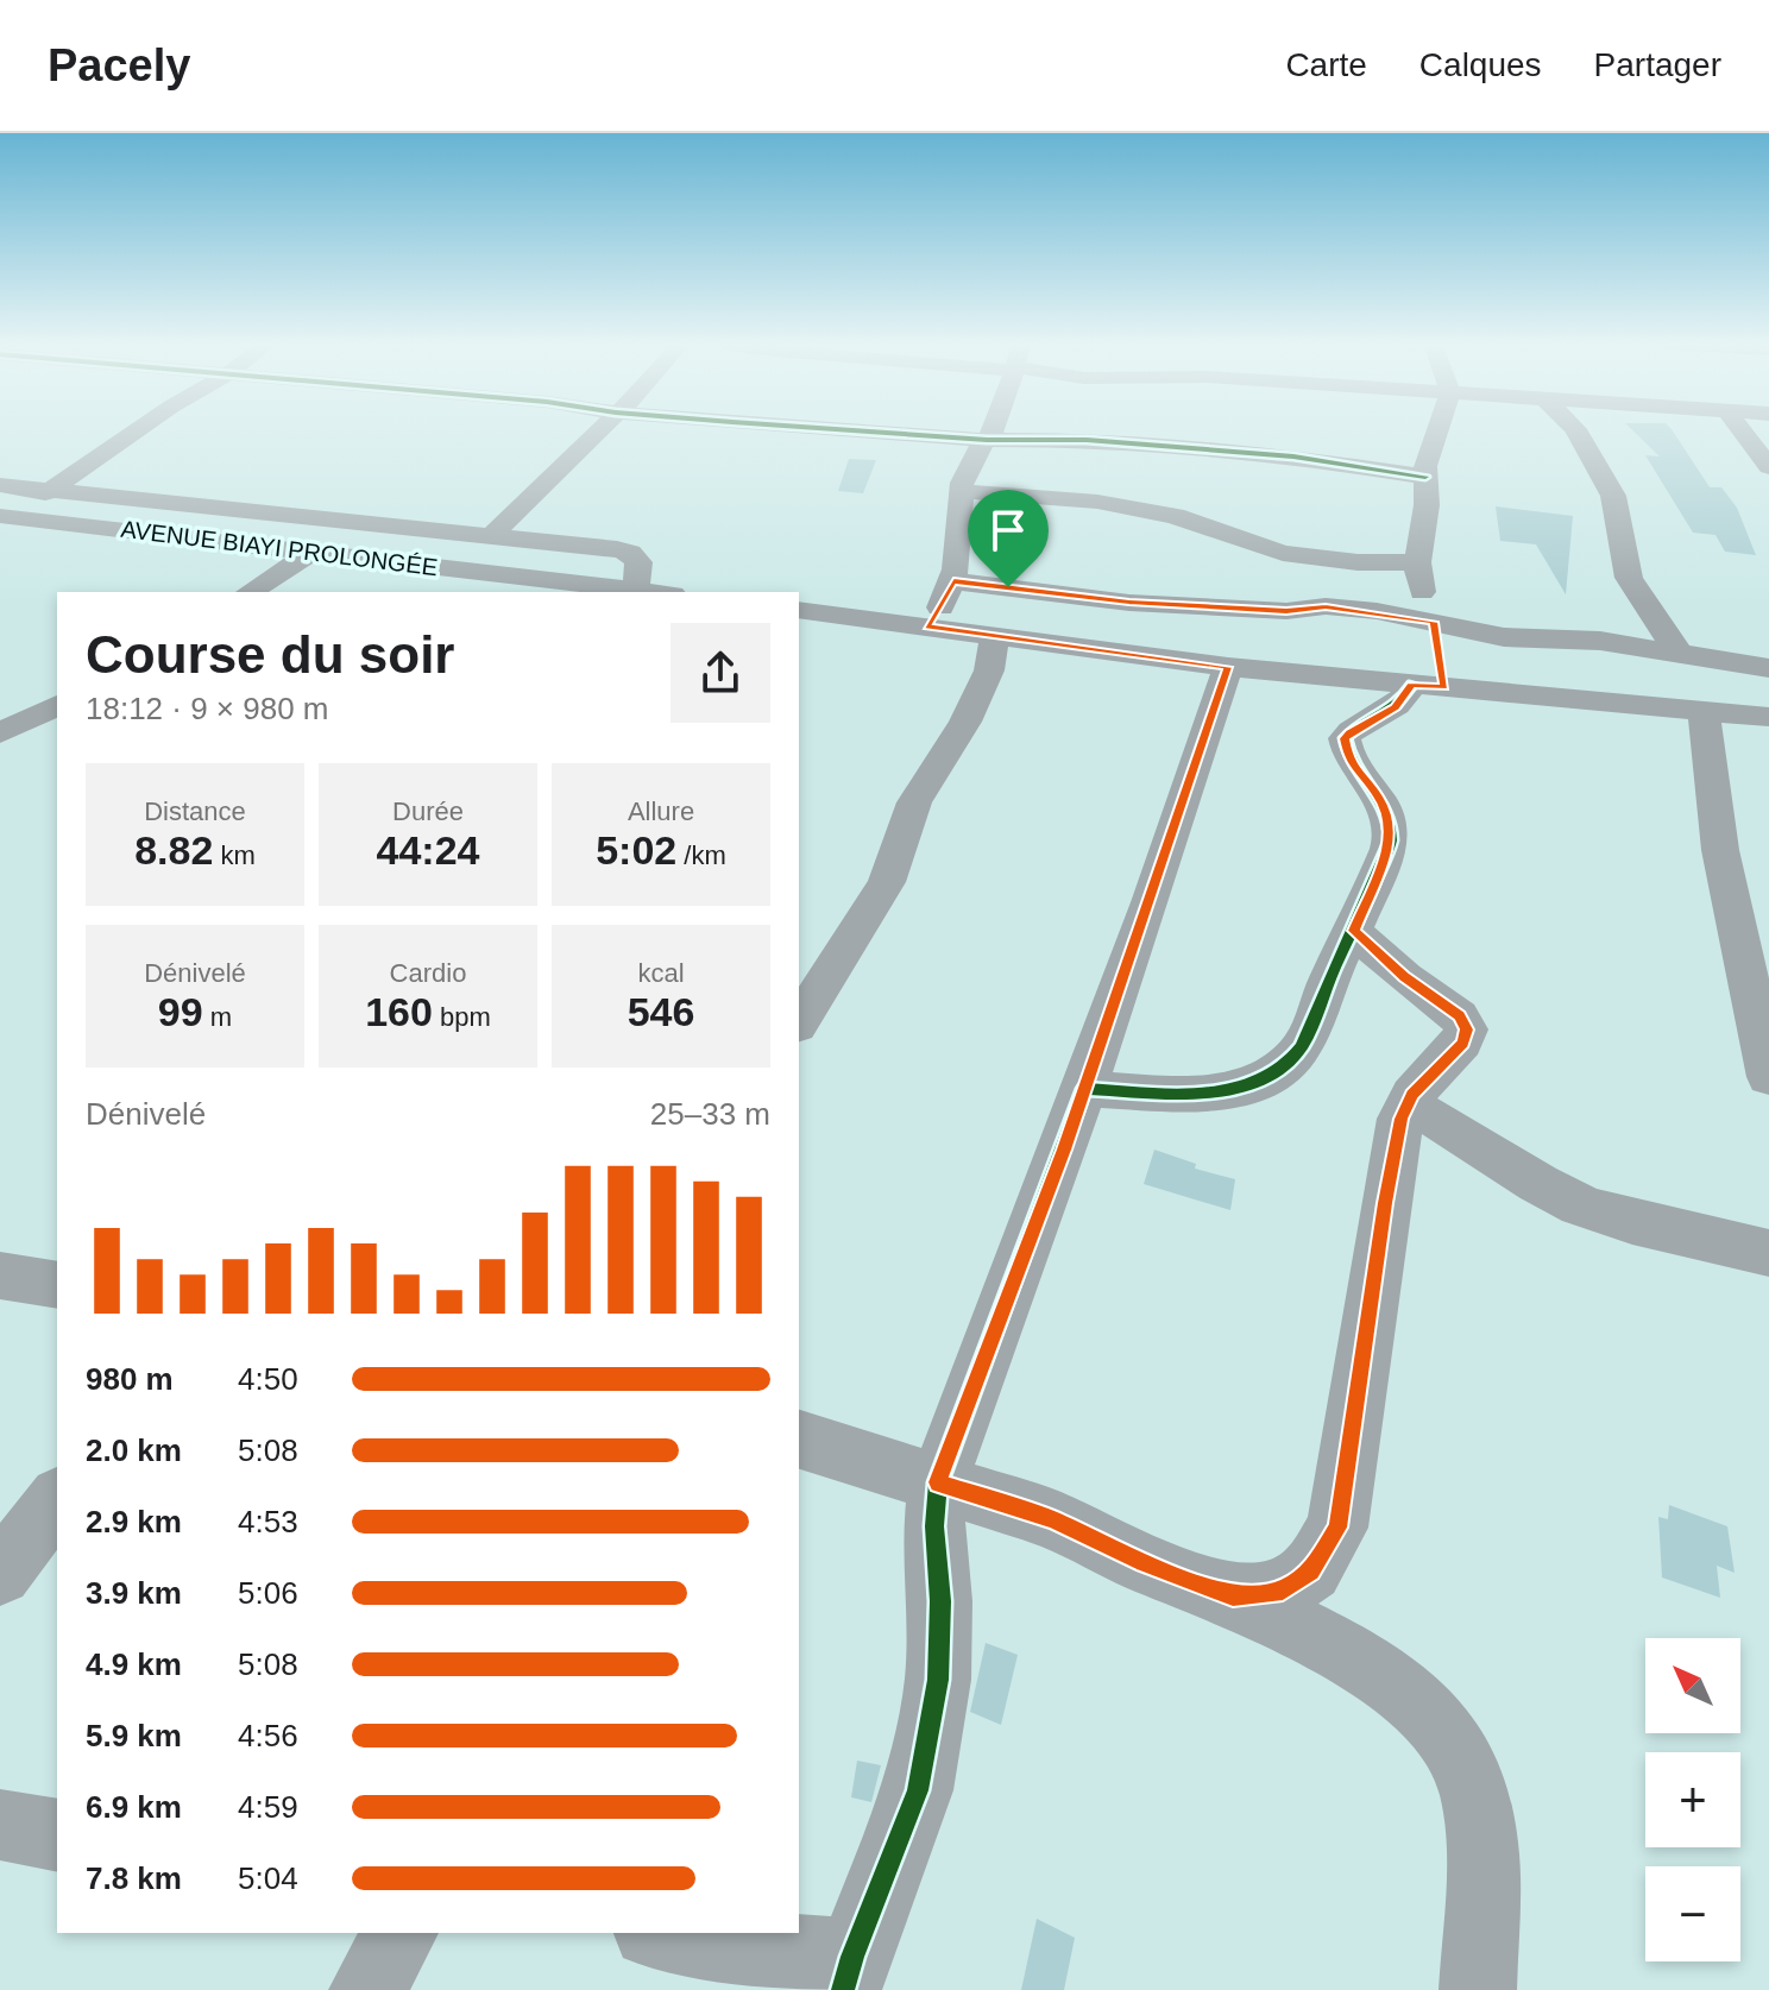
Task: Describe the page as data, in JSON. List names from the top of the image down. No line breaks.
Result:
{"streets":{"street":["AVENUE BIAYI PROLONGÉE"]},"north":"top left","page":{"header":"Pacely","nav":["Carte","Calques","Partager"],"heading":["Course du soir","18:12 · 9 × 980 m"],"stats":[["Distance","8.82 km"],["Durée","44:24"],["Allure","5:02 /km"],["Dénivelé","99 m"],["Cardio","160 bpm"],["kcal","546"]],"chart":["Dénivelé","25–33 m"],"list":[{"name":"980 m","note":"4:50"},{"name":"2.0 km","note":"5:08"},{"name":"2.9 km","note":"4:53"},{"name":"3.9 km","note":"5:06"},{"name":"4.9 km","note":"5:08"},{"name":"5.9 km","note":"4:56"},{"name":"6.9 km","note":"4:59"},{"name":"7.8 km","note":"5:04"}],"map_buttons":["+","−"]}}
